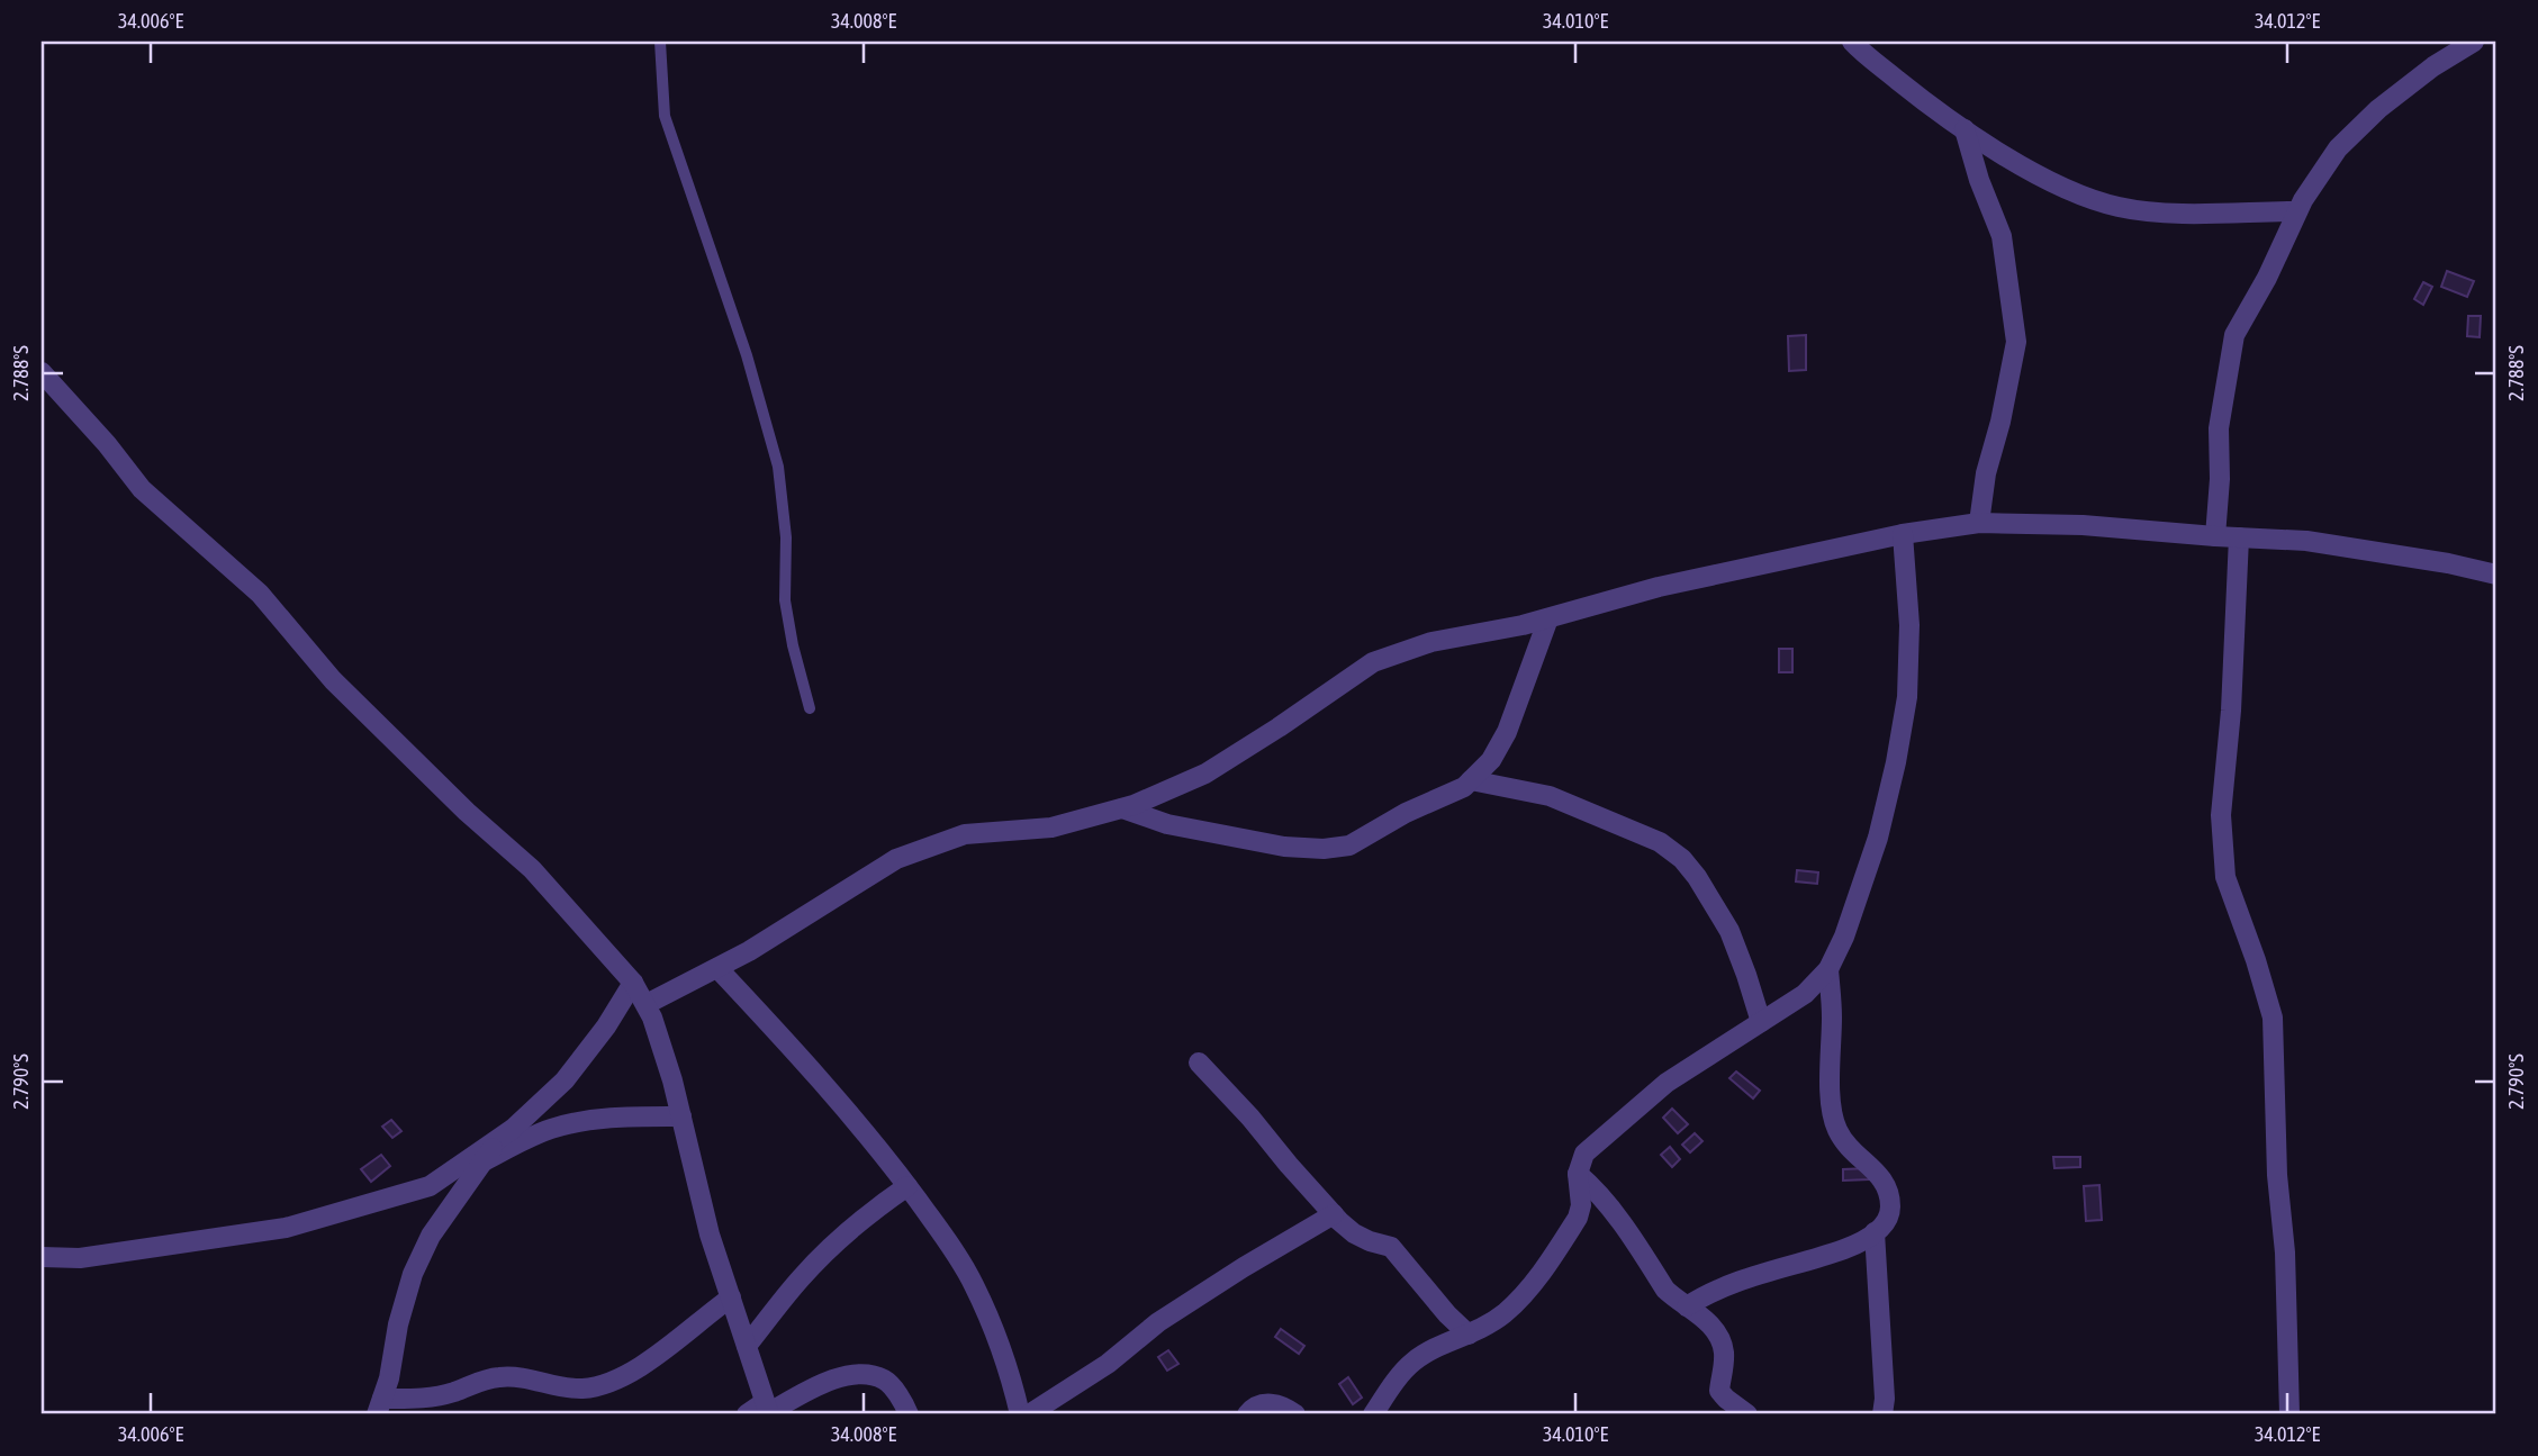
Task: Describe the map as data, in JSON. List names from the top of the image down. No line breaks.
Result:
{"coordinates":["34.006°E","34.008°E","34.010°E","34.012°E","2.788°S","2.790°S"]}
